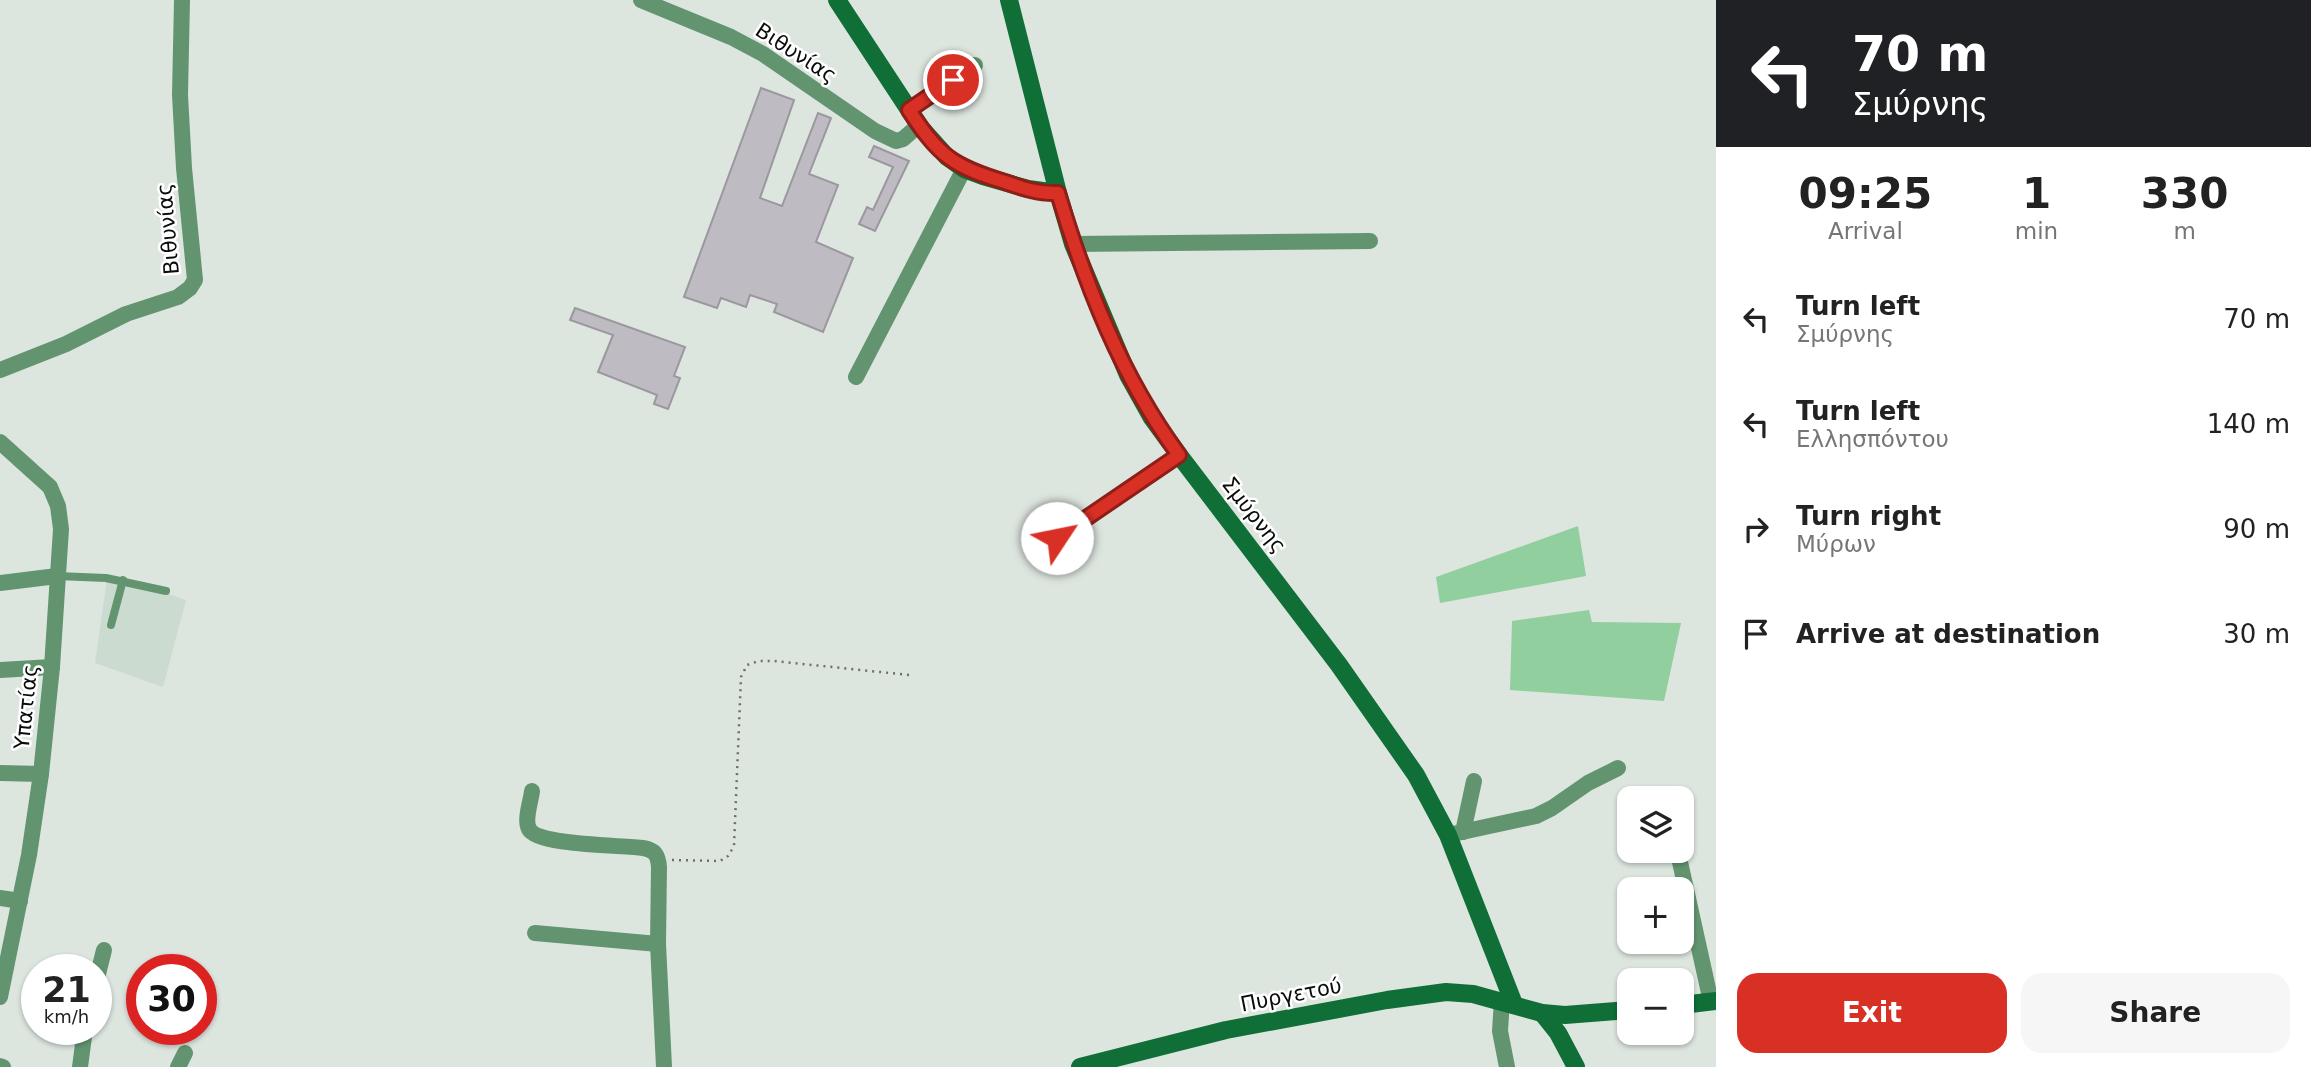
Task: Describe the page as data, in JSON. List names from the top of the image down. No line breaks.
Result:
{"streets":{"street":["Βιθυνίας","Σμύρνης","Υπατίας","Πυργετού"]},"crossings":[["Σμύρνης","Πυργετού"]],"page":{"turn":["70 m","Σμύρνης"],"eta":["09:25","Arrival","1","min","330","m"],"list":[{"name":"Turn left","note":"Σμύρνης","value":"70 m"},{"name":"Turn left","note":"Ελλησπόντου","value":"140 m"},{"name":"Turn right","note":"Μύρων","value":"90 m"},{"name":"Arrive at destination","value":"30 m"}],"map_buttons":["+","−"],"speed":"21 km/h","limit":"30","buttons":["Exit","Share"]}}
